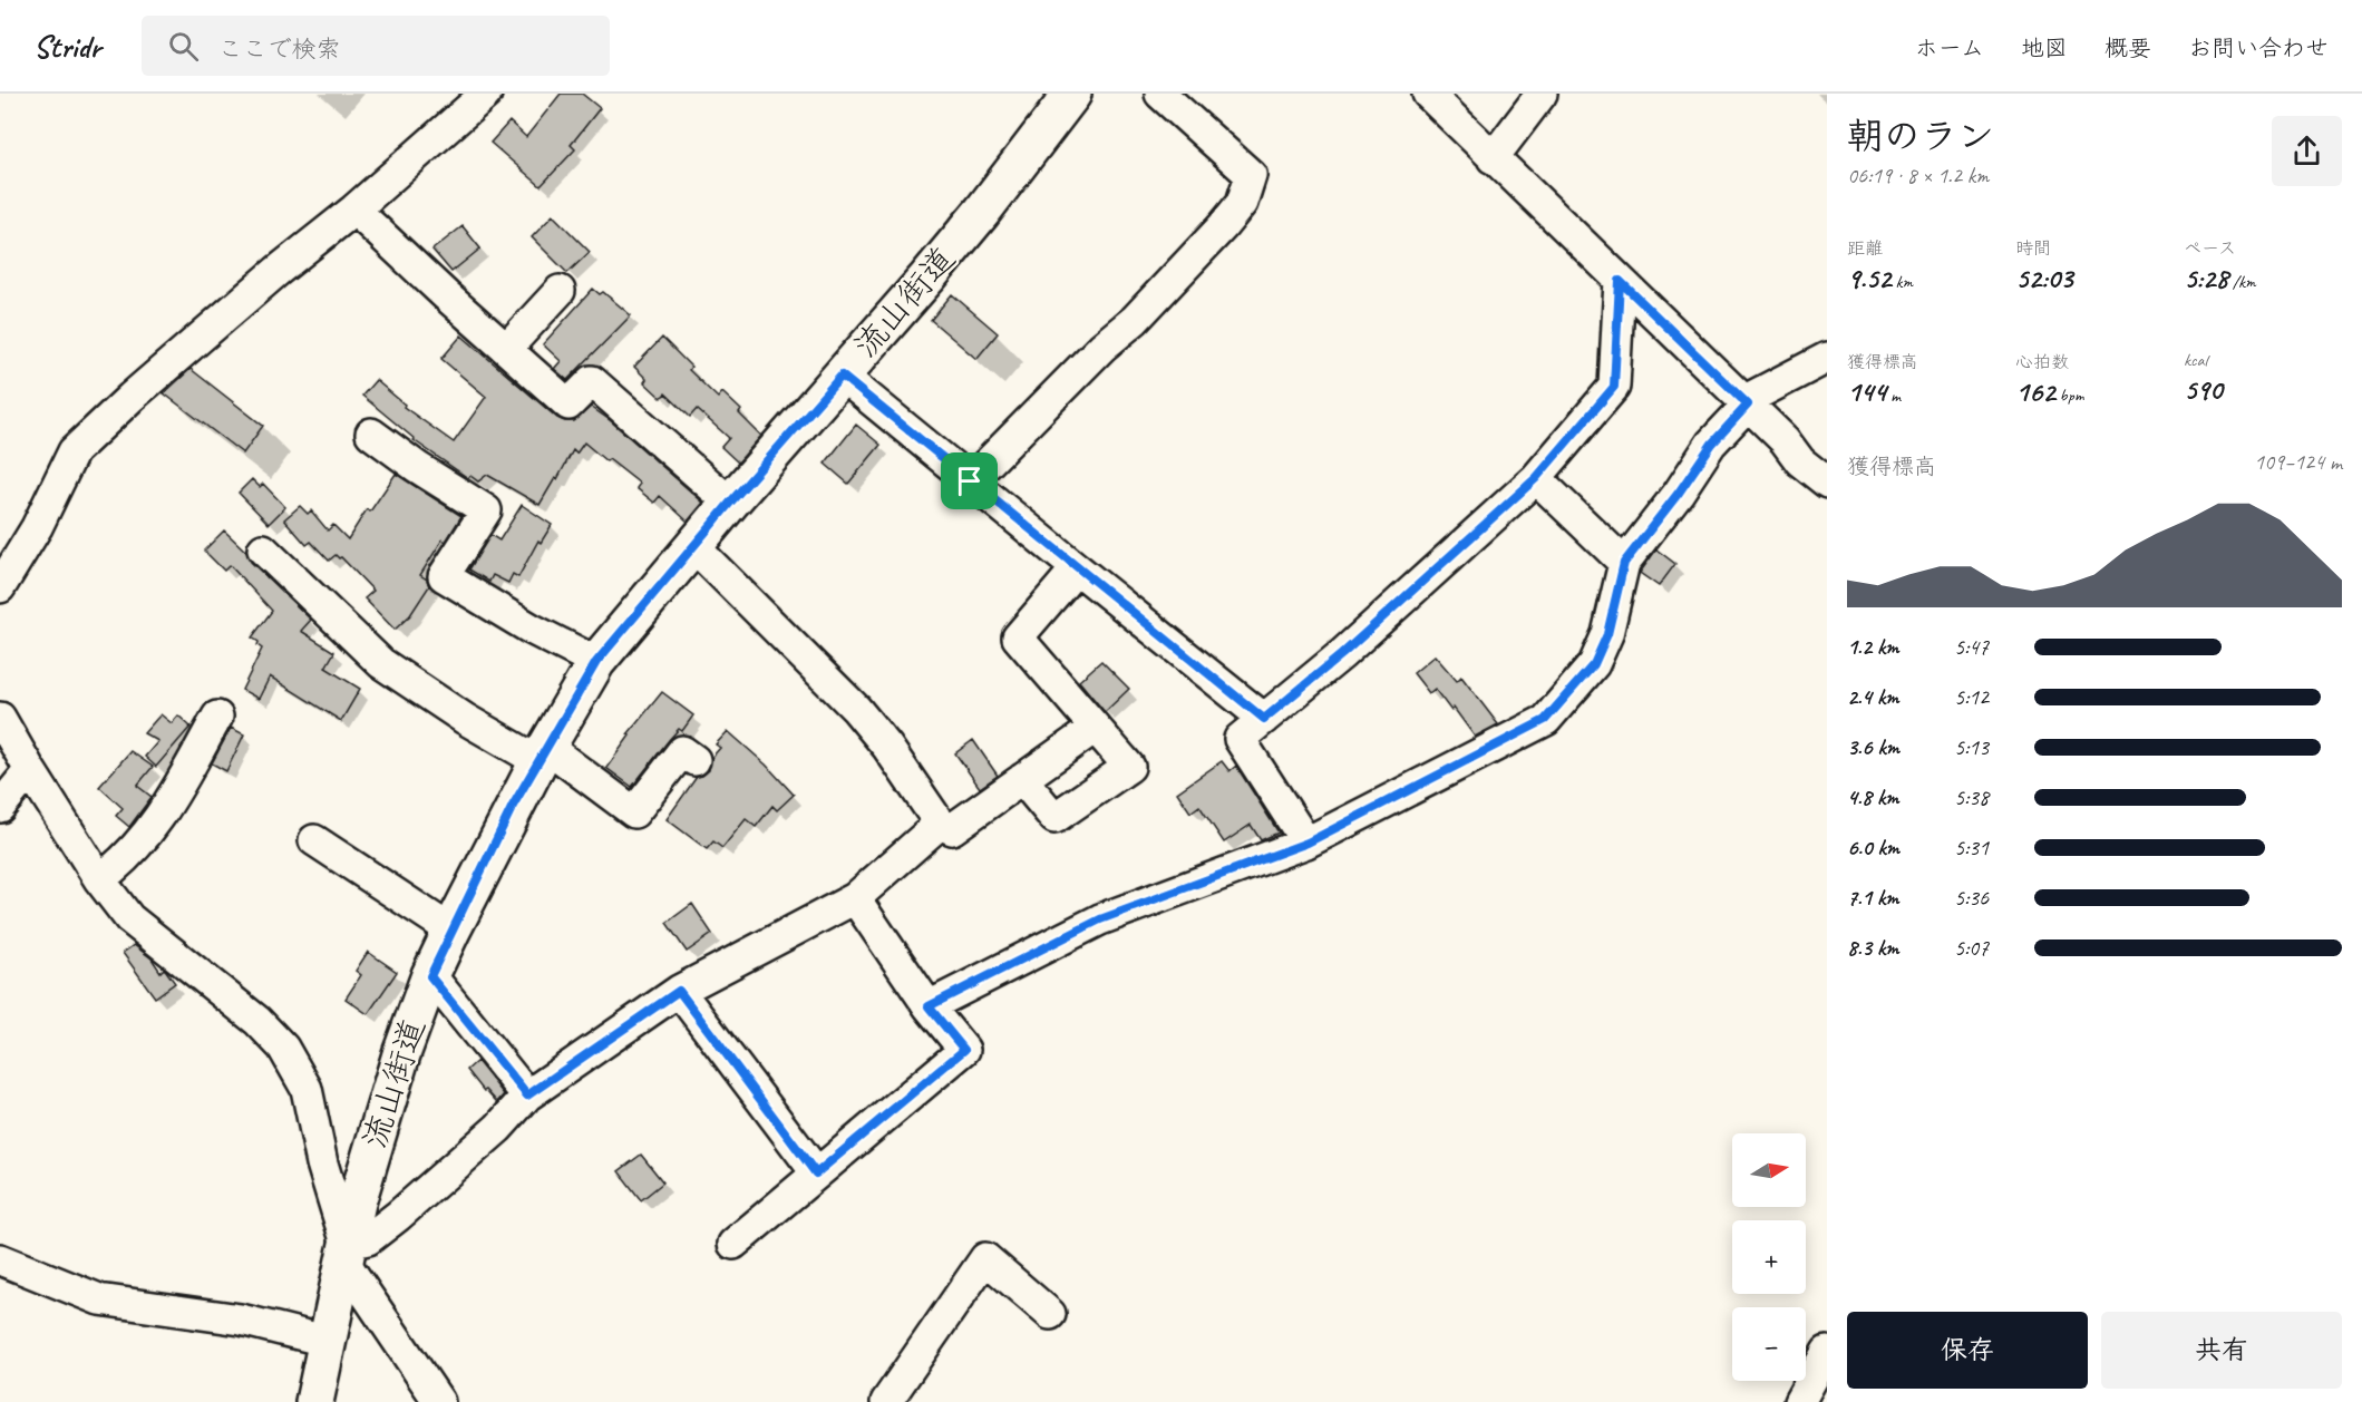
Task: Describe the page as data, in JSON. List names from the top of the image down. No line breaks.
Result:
{"streets":{"main road":["流山街道"]},"north":"right","page":{"header":"Stridr","search":"ここで検索","nav":["ホーム","地図","概要","お問い合わせ"],"heading":["朝のラン","06:19 · 8 × 1.2 km"],"stats":[["距離","9.52 km"],["時間","52:03"],["ペース","5:28 /km"],["獲得標高","144 m"],["心拍数","162 bpm"],["kcal","590"]],"chart":["獲得標高","109–124 m"],"list":[{"name":"1.2 km","note":"5:47"},{"name":"2.4 km","note":"5:12"},{"name":"3.6 km","note":"5:13"},{"name":"4.8 km","note":"5:38"},{"name":"6.0 km","note":"5:31"},{"name":"7.1 km","note":"5:36"},{"name":"8.3 km","note":"5:07"}],"map_buttons":["+","−"],"buttons":["保存","共有"]}}
